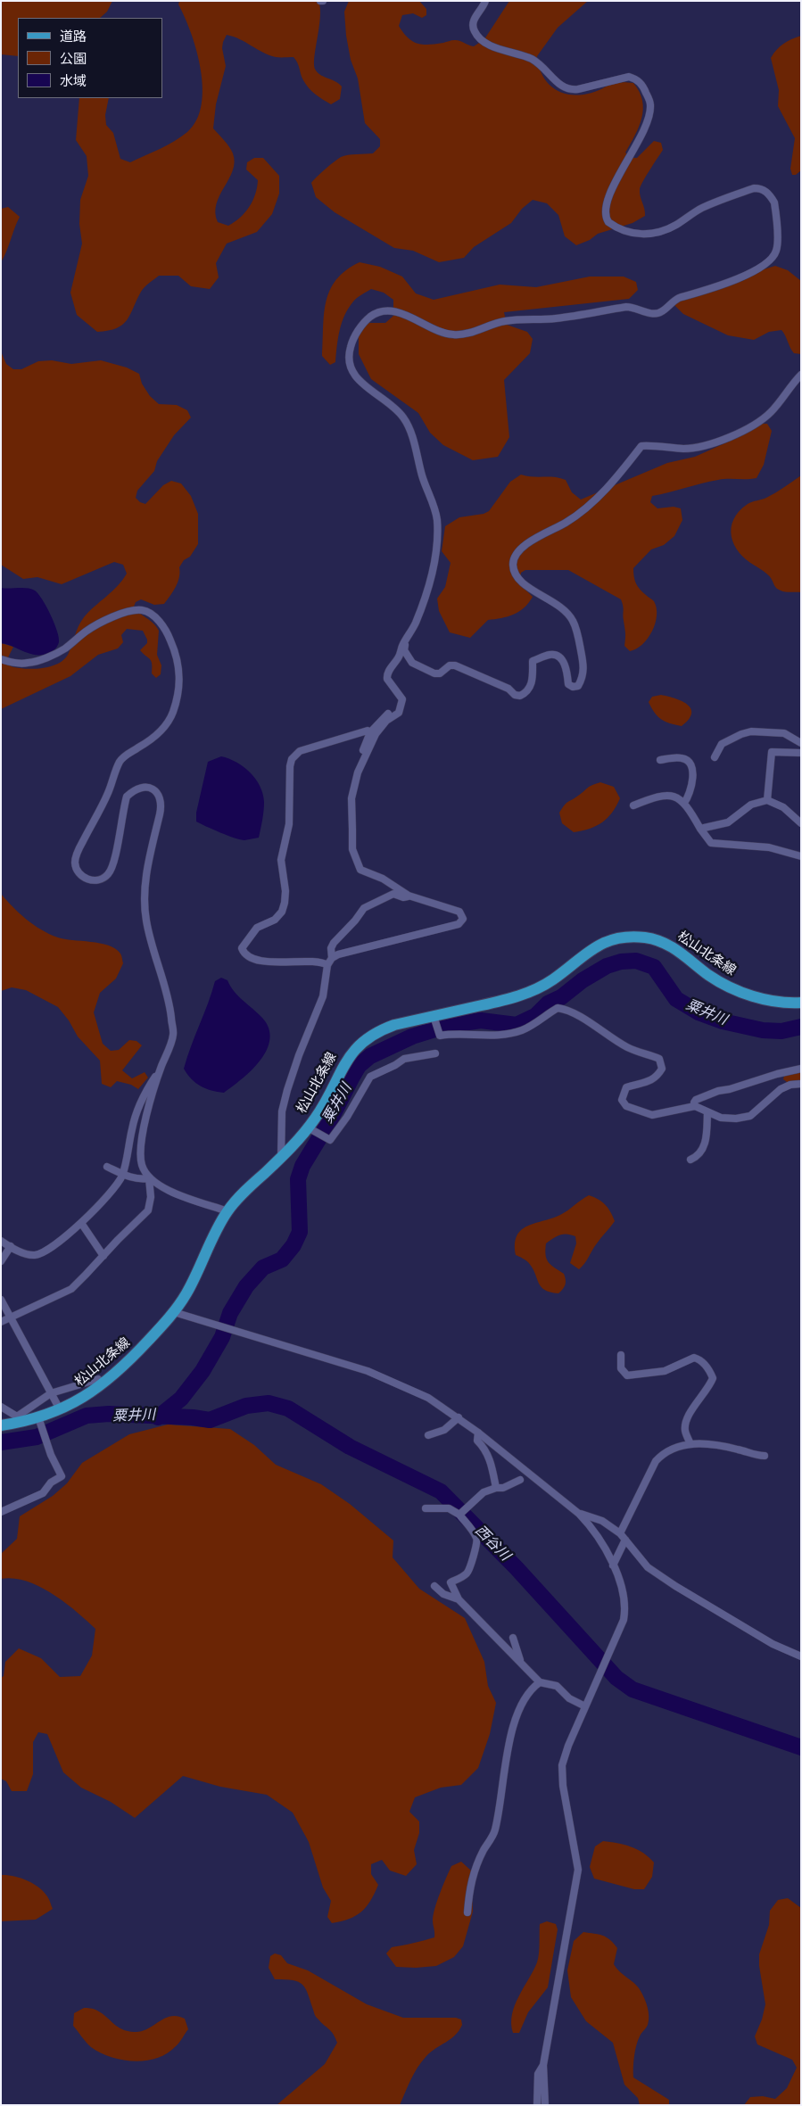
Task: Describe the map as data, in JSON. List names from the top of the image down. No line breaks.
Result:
{"streets":{"main road":["松山北条線"]},"water":["粟井川","西谷川"],"legend":["道路","公園","水域"]}
